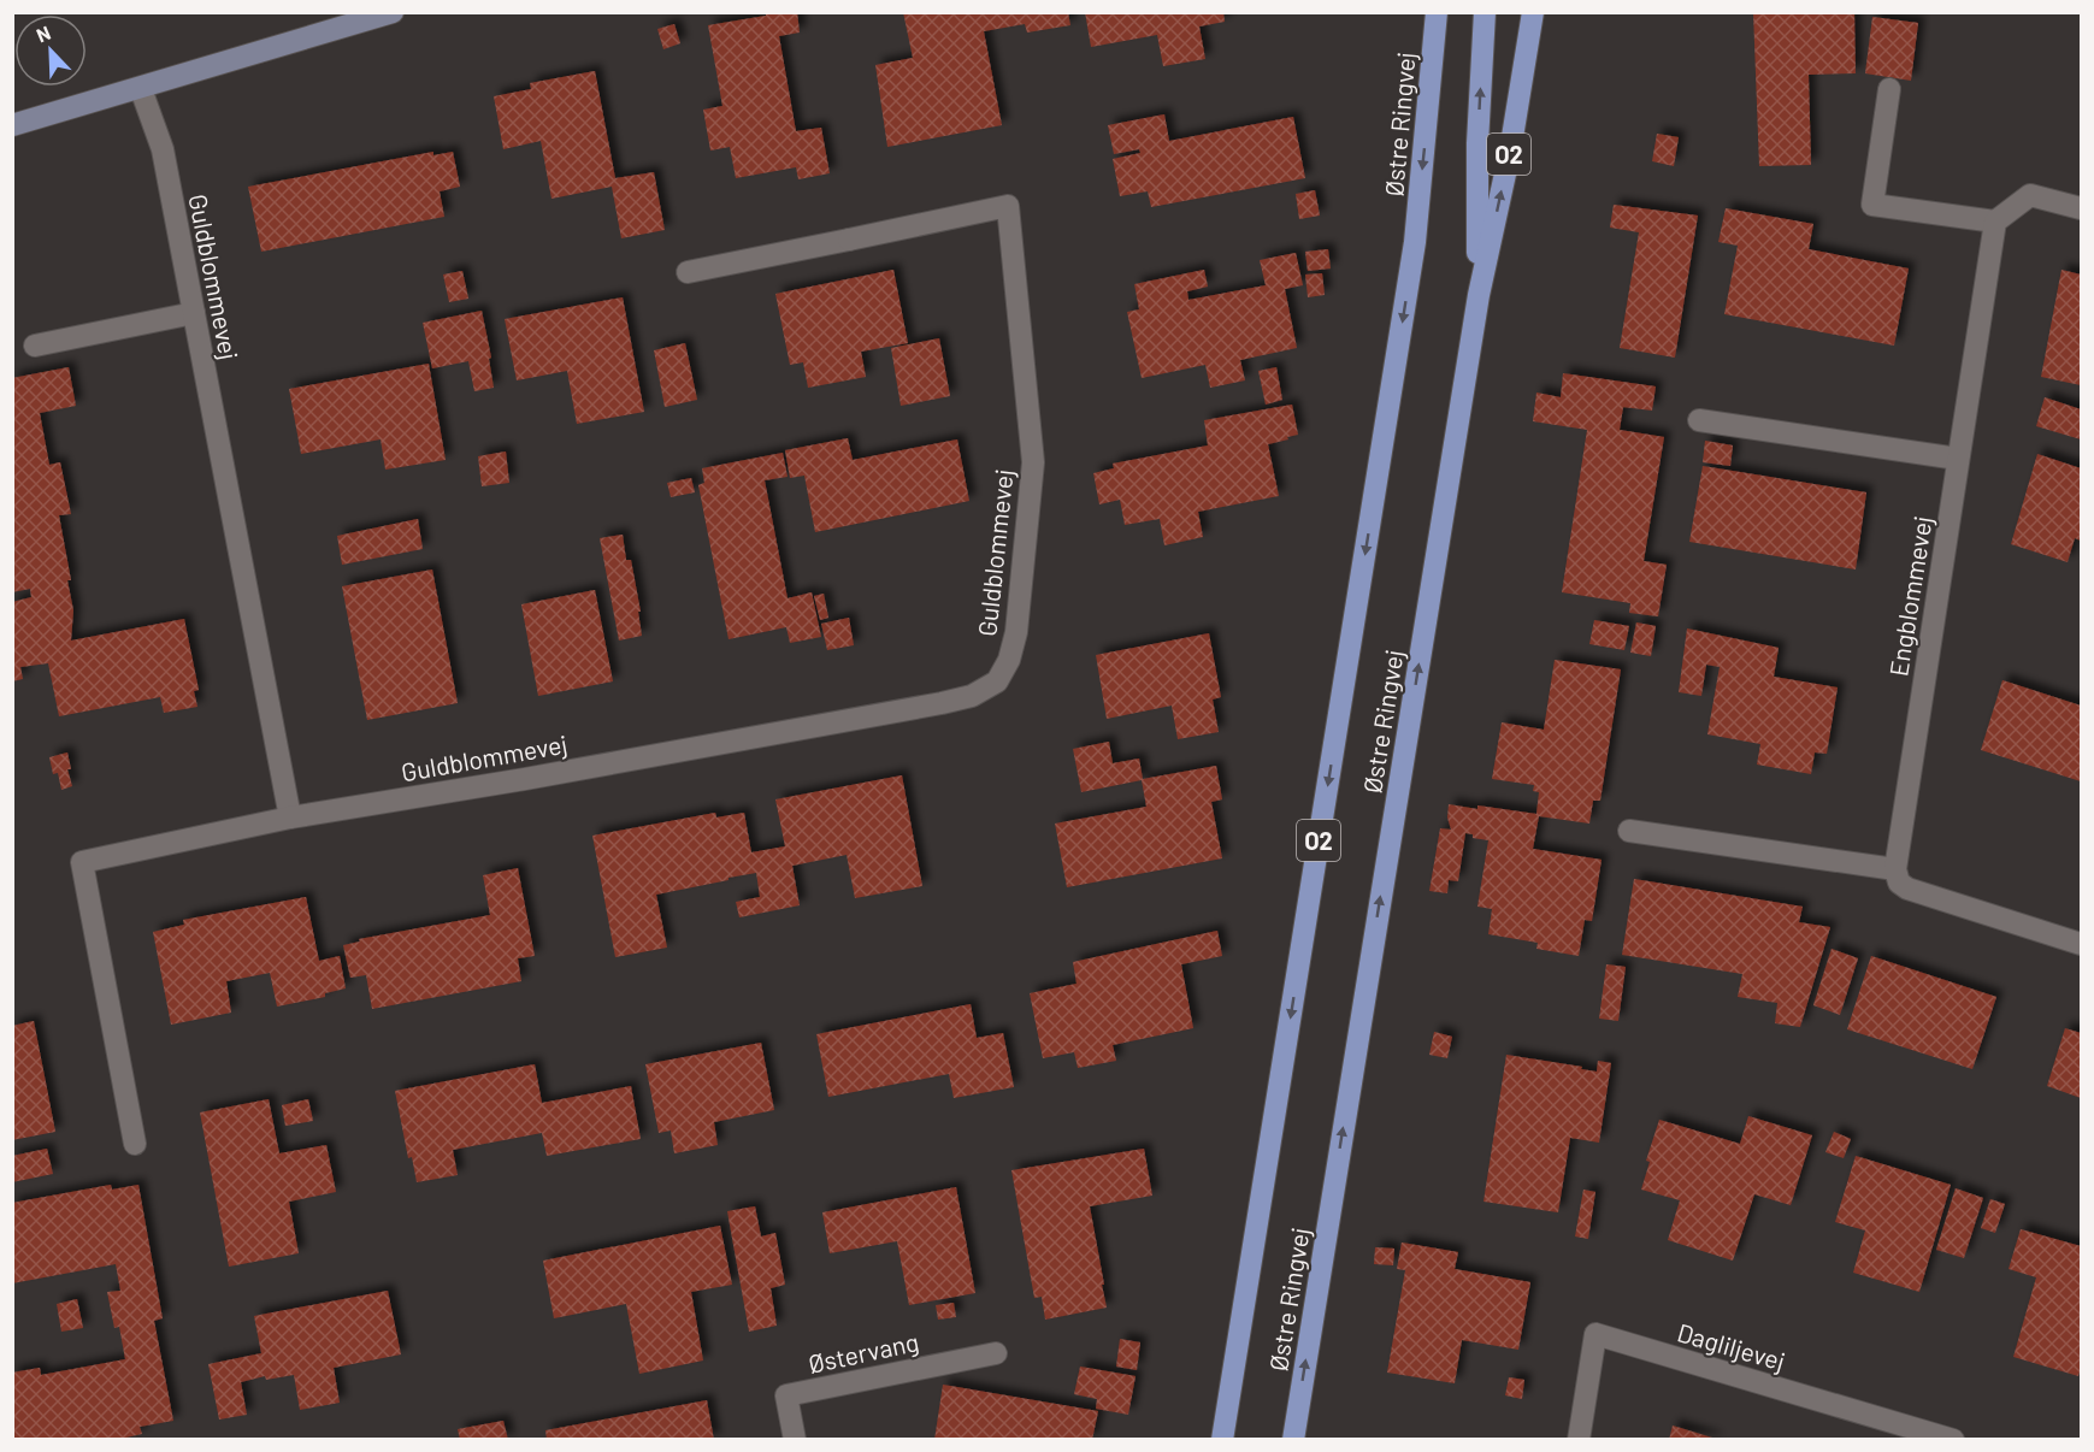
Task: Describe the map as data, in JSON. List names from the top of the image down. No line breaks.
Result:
{"streets":{"main road":["Østre Ringvej","O2"],"street":["Guldblommevej","Engblommevej","Dagliljevej","Østervang"]},"north":"top left"}
